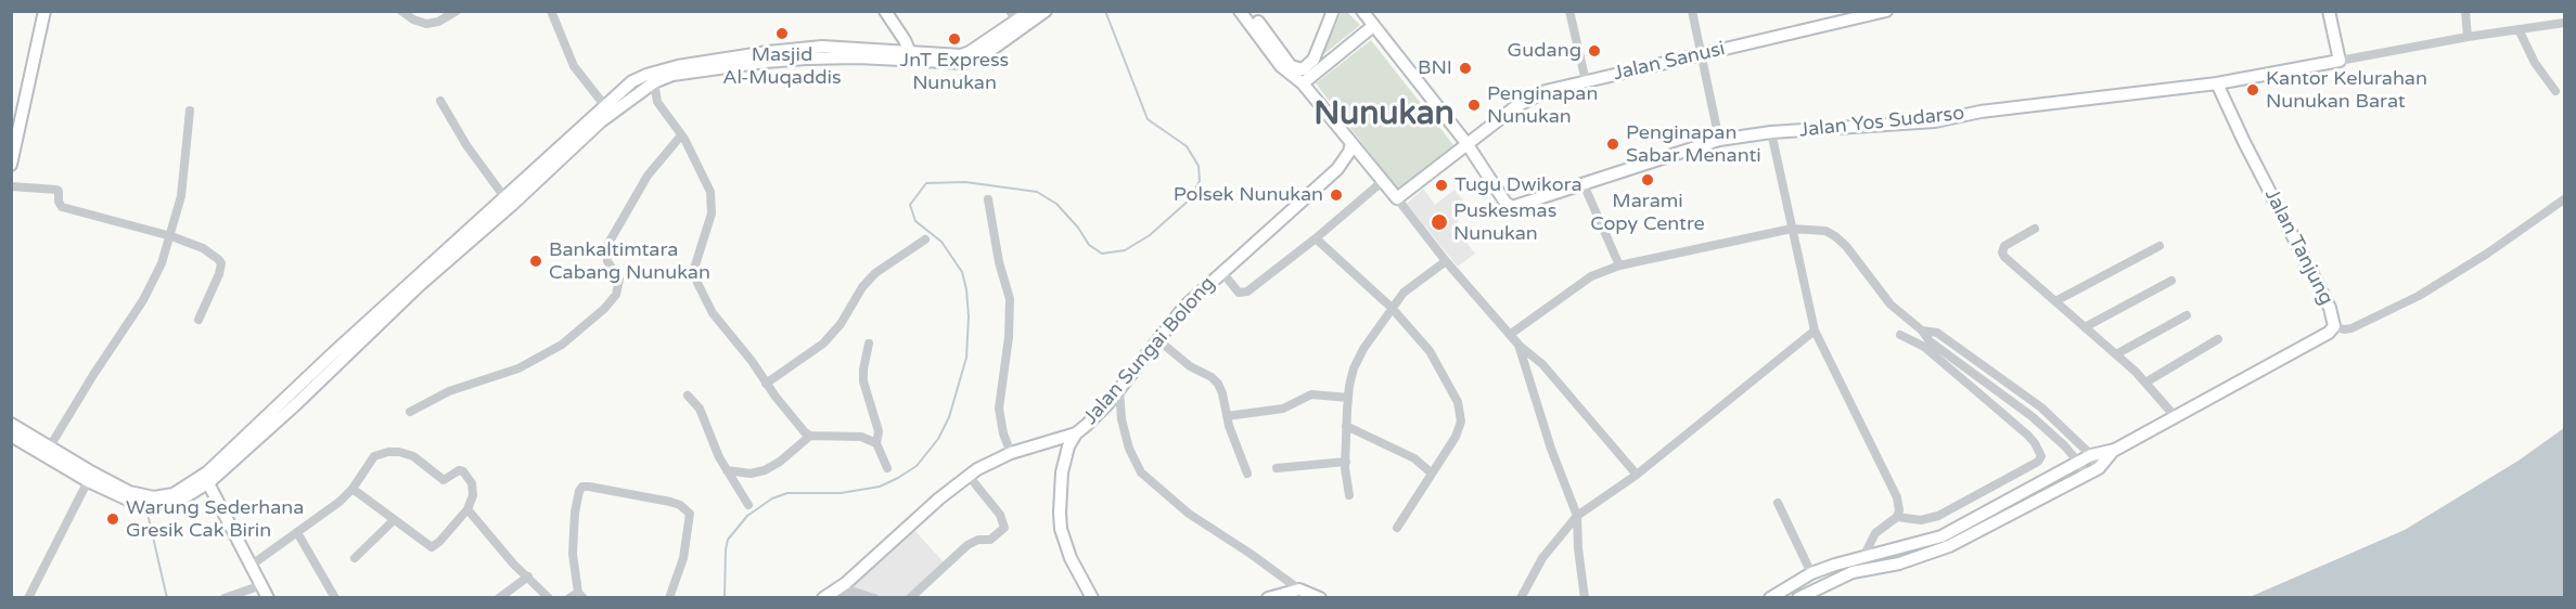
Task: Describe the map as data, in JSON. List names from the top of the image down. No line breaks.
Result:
{"streets":{"street":["Jalan Sanusi","Jalan Yos Sudarso","Jalan Tanjung","Jalan Sungai Bolong"]},"crossings":[["Jalan Sanusi","Jalan Yos Sudarso"],["Jalan Yos Sudarso","Jalan Tanjung"]],"districts":["Nunukan"],"places":["Masjid Al-Muqaddis","JnT Express Nunukan","Gudang","BNI","Kantor Kelurahan Nunukan Barat","Penginapan Nunukan","Penginapan Sabar Menanti","Marami Copy Centre","Tugu Dwikora","Polsek Nunukan","Puskesmas Nunukan","Bankaltimtara Cabang Nunukan","Warung Sederhana Gresik Cak Birin"]}
